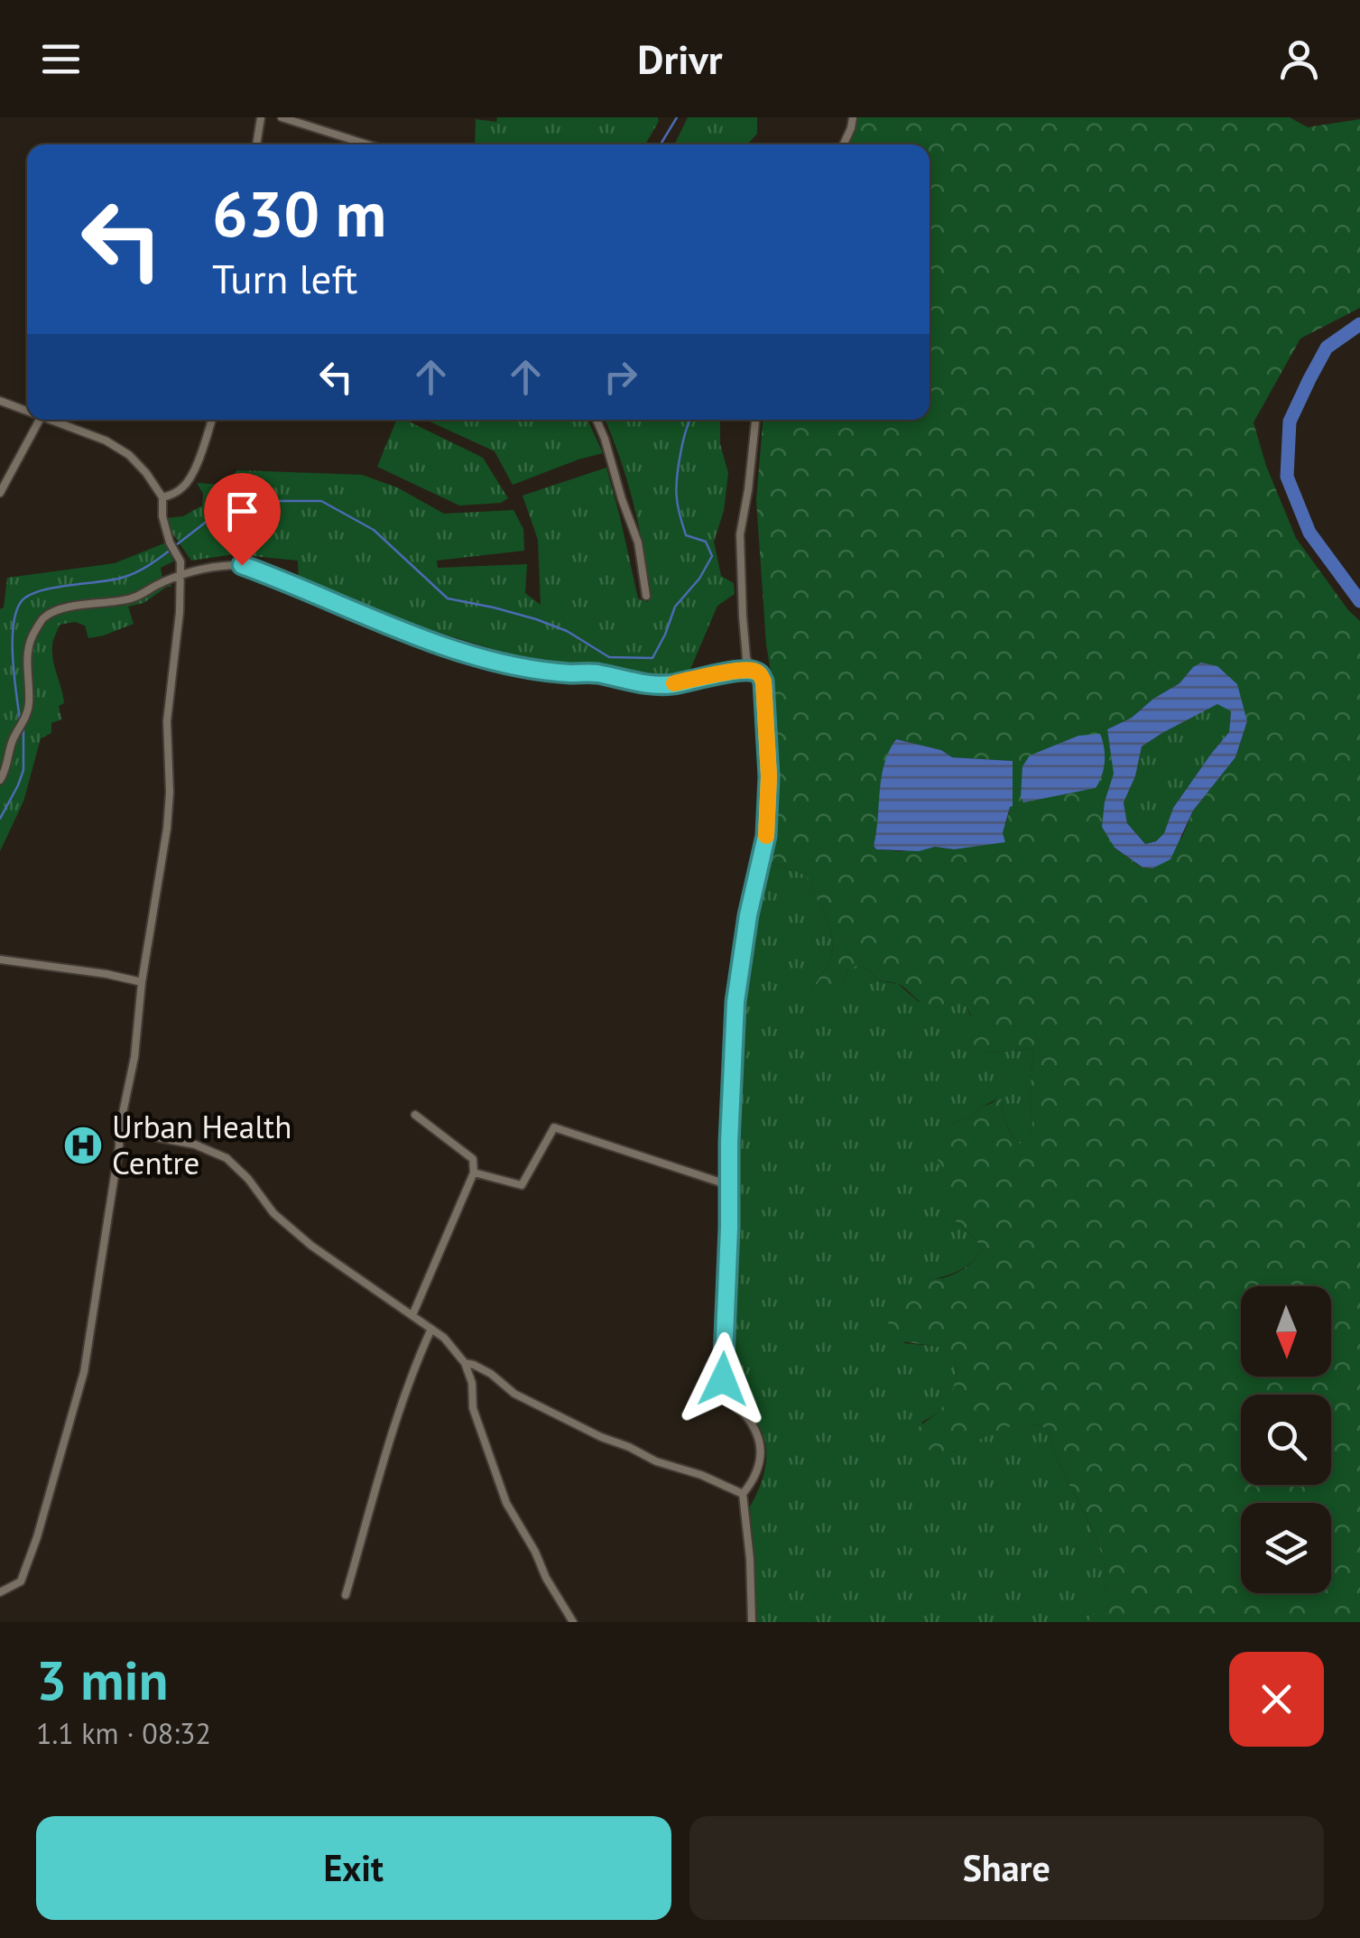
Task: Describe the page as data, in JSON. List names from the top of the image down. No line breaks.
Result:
{"places":{"hospital":["Urban Health Centre"]},"north":"bottom","page":{"header":"Drivr","turn":["630 m","Turn left"],"heading":["3 min","1.1 km · 08:32"],"buttons":["Exit","Share"]}}
